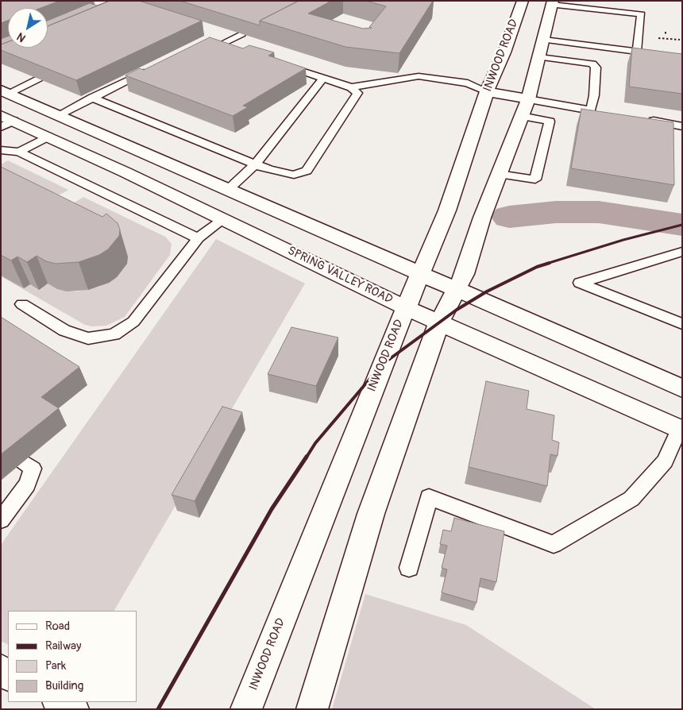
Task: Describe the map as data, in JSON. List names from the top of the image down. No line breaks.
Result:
{"streets":{"main road":["INWOOD ROAD","SPRING VALLEY ROAD"]},"crossings":[["INWOOD ROAD","SPRING VALLEY ROAD"]],"legend":["Road","Railway","Park","Building"],"north":"bottom left"}
